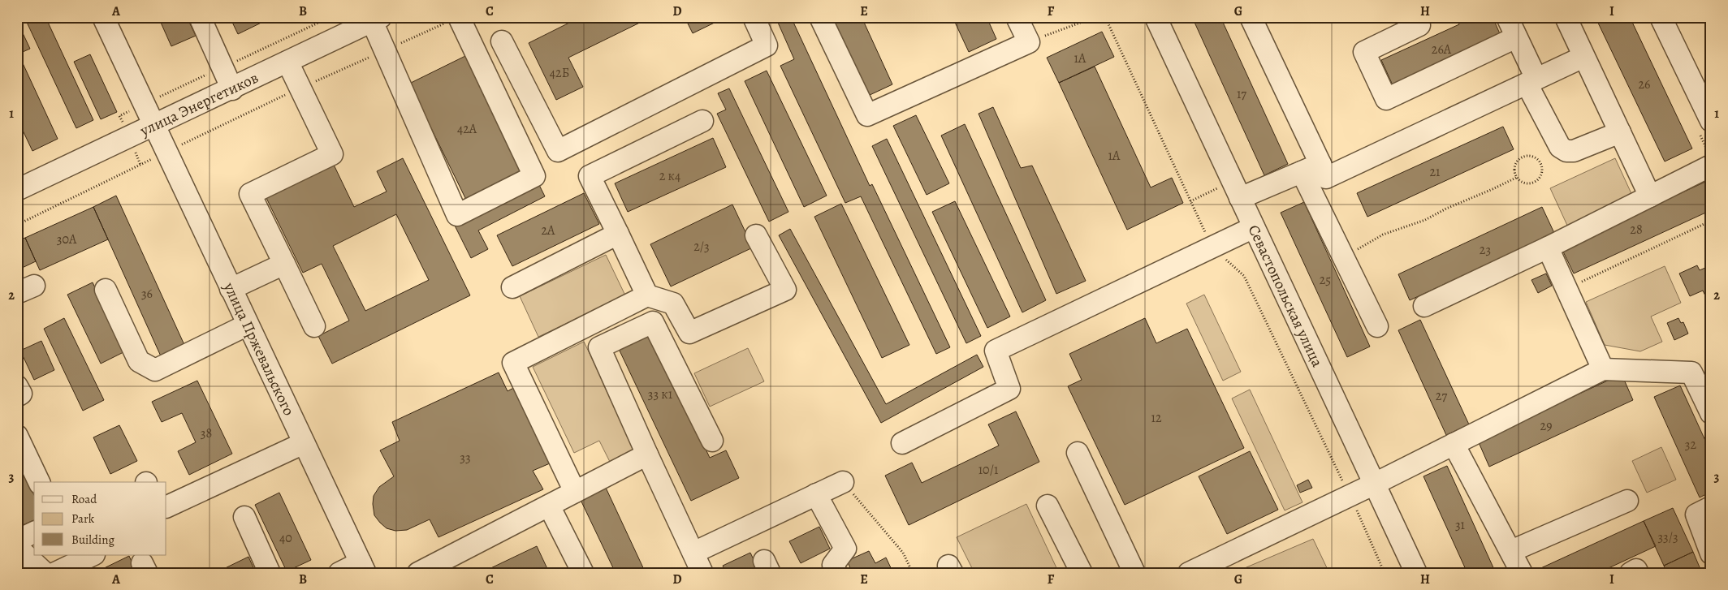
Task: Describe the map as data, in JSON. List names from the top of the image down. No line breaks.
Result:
{"streets":{"street":["улица Энергетиков","Севастопольская улица","улица Пржевальского"]},"crossings":[["улица Энергетиков","улица Пржевальского"]],"house_numbers":["26А","1А","42Б","26","17","42А","1А","21","2 к4","28","2А","30А","2/3","23","25","36","33 к1","27","12","29","38","32","33","10/1","31","33/3","40"],"legend":["Road","Park","Building"],"grid":{"columns":["A","B","C","D","E","F","G","H","I"],"rows":["1","2","3"]}}
